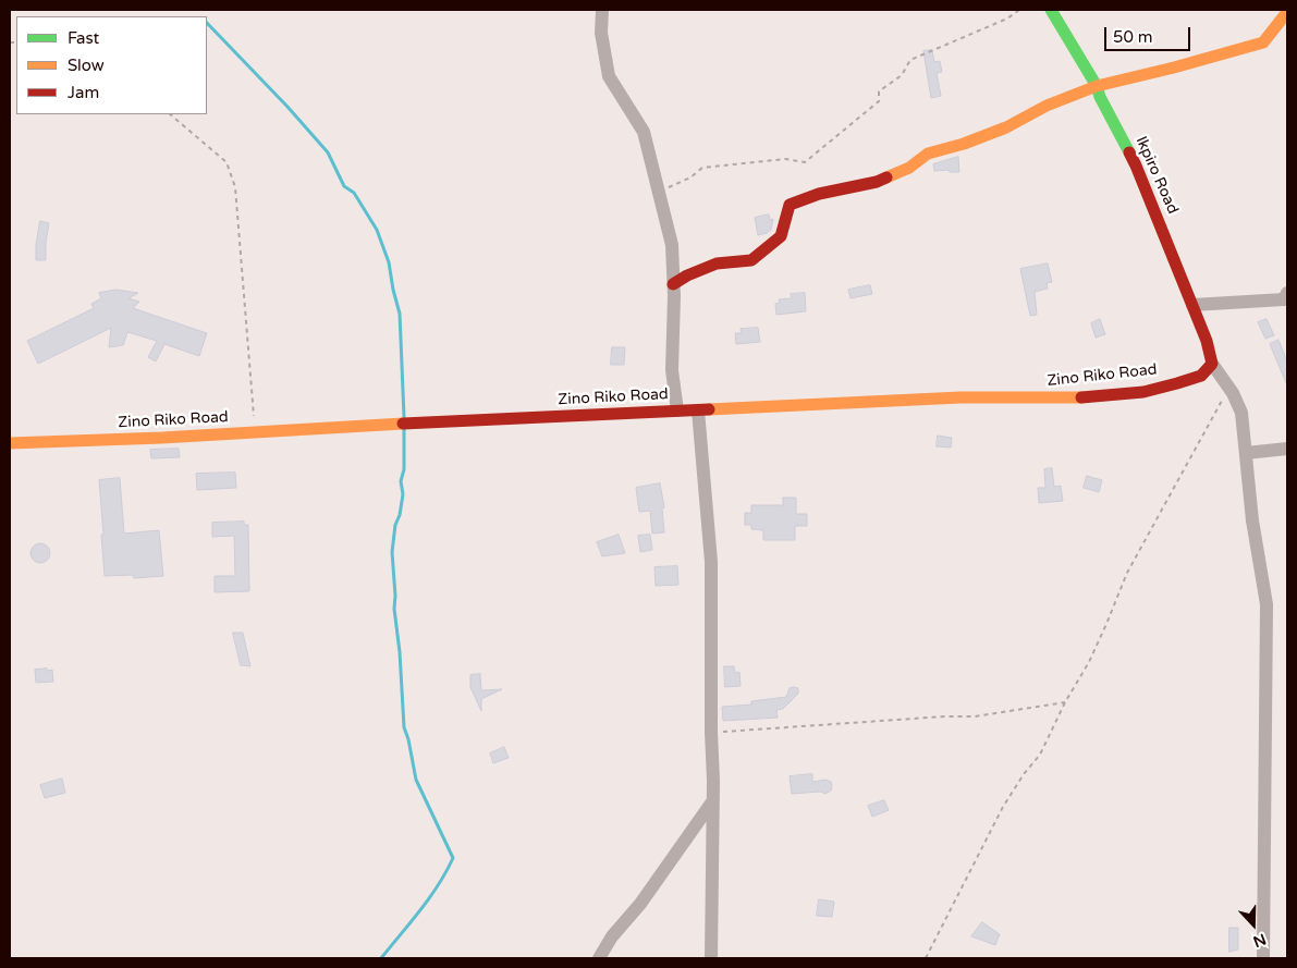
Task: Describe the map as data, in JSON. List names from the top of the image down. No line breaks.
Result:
{"streets":{"street":["Ikpiro Road","Zino Riko Road"]},"crossings":[["Ikpiro Road","Zino Riko Road"]],"legend":["Fast","Slow","Jam"],"scale_bar":"50 m","north":"bottom"}
